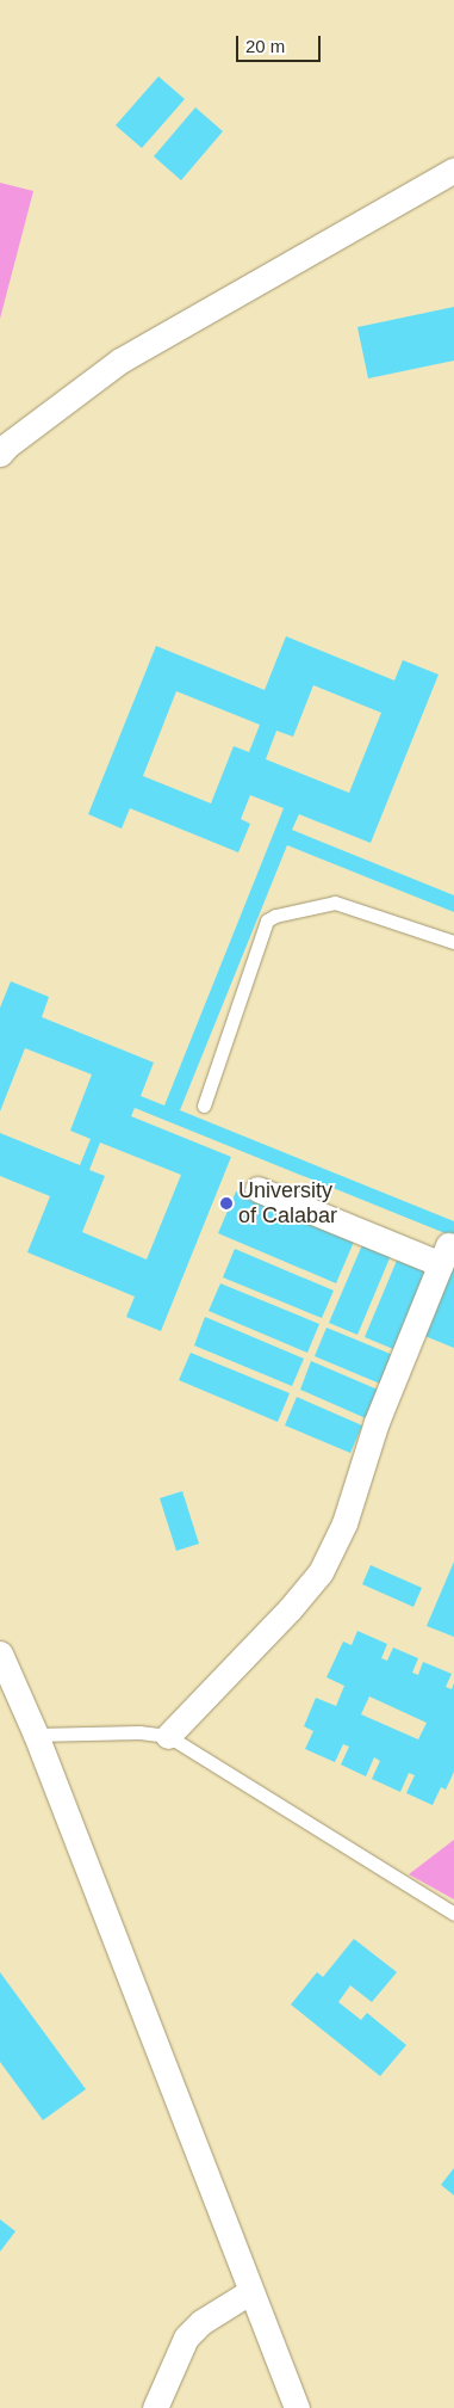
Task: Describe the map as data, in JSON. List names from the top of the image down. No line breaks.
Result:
{"places":["University of Calabar"],"scale_bar":"20 m"}
